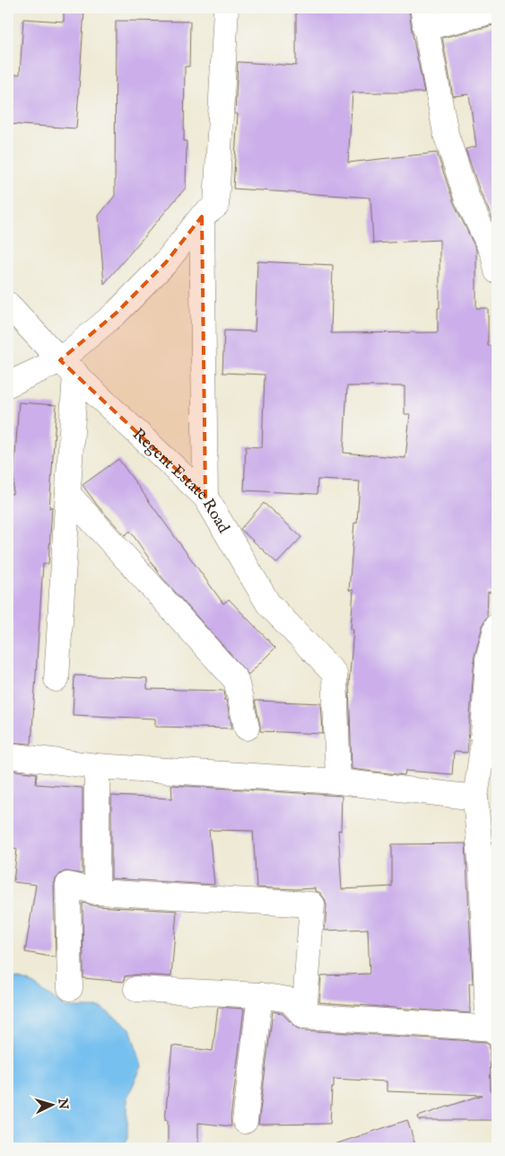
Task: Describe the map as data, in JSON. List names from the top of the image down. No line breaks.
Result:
{"streets":{"street":["Regent Estate Road"]},"north":"right"}
